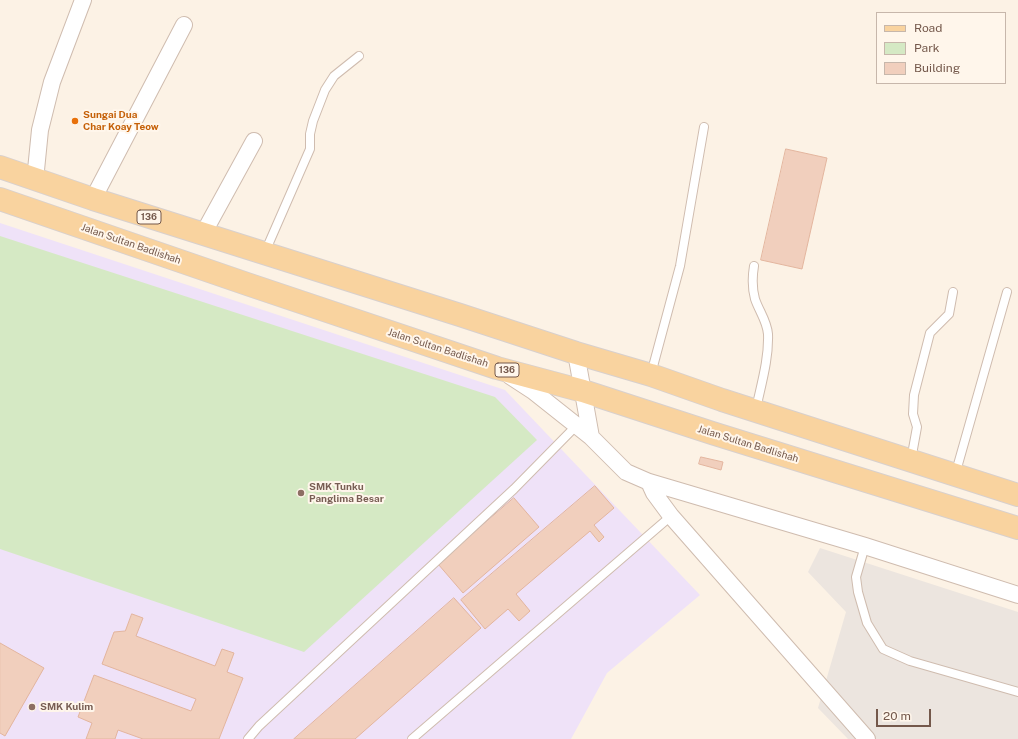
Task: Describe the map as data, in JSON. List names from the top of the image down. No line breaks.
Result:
{"streets":{"main road":["136","Jalan Sultan Badlishah"]},"places":["Sungai Dua Char Koay Teow","SMK Tunku Panglima Besar","SMK Kulim"],"legend":["Road","Park","Building"],"scale_bar":"20 m"}
